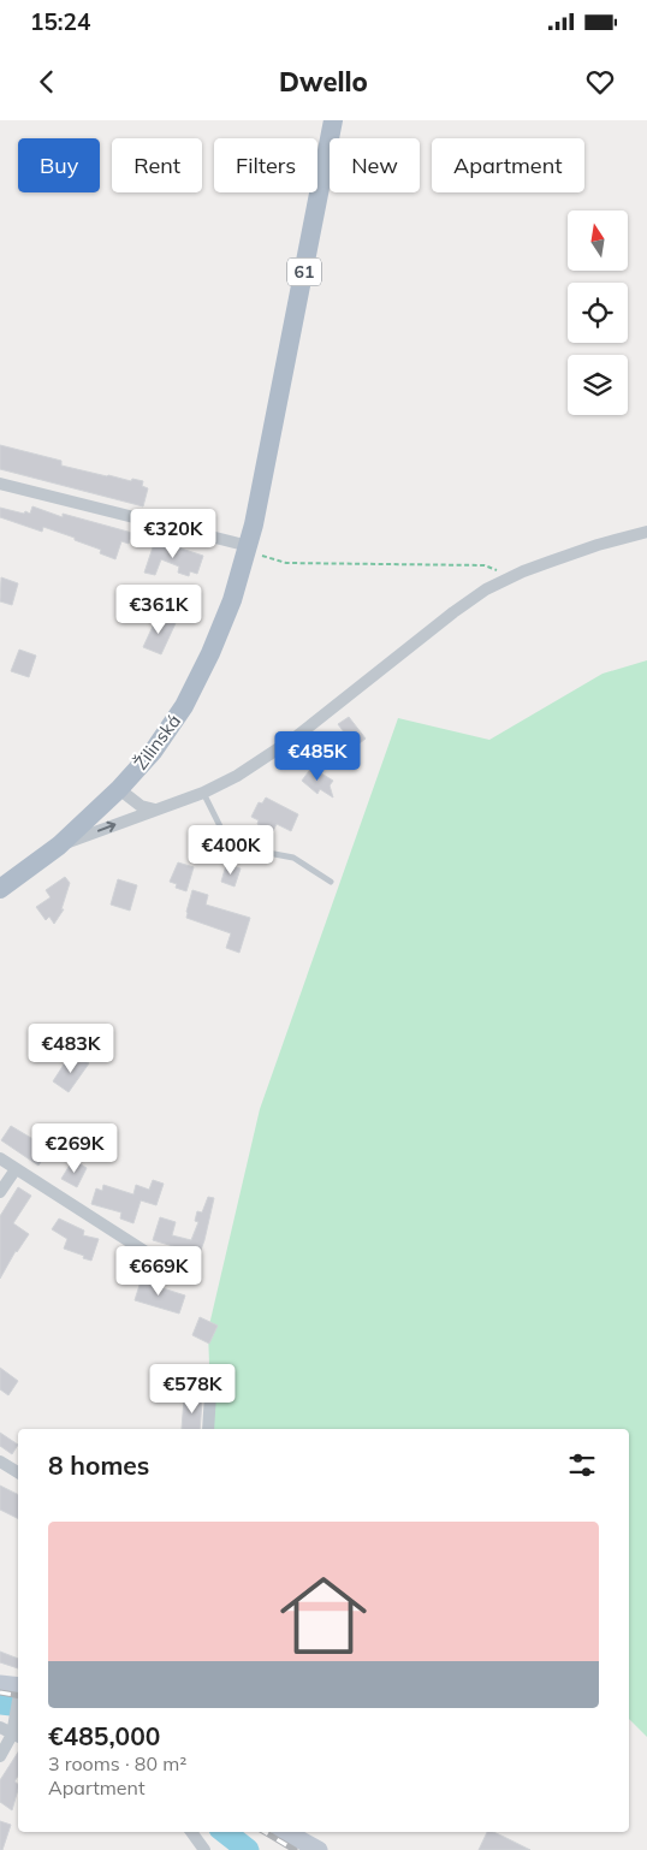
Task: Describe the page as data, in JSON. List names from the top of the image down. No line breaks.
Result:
{"streets":{"main road":["61","Žilinská"]},"crossings":[["61","Žilinská"]],"north":"top","page":{"status":"15:24","header":"Dwello","chip":["Buy","Rent","Filters","New","Apartment"],"price":["€320K","€361K","€485K","€400K","€483K","€269K","€669K","€578K"],"heading":"8 homes","list":[{"name":"€485,000","note":"3 rooms · 80 m² · Apartment"}]}}
